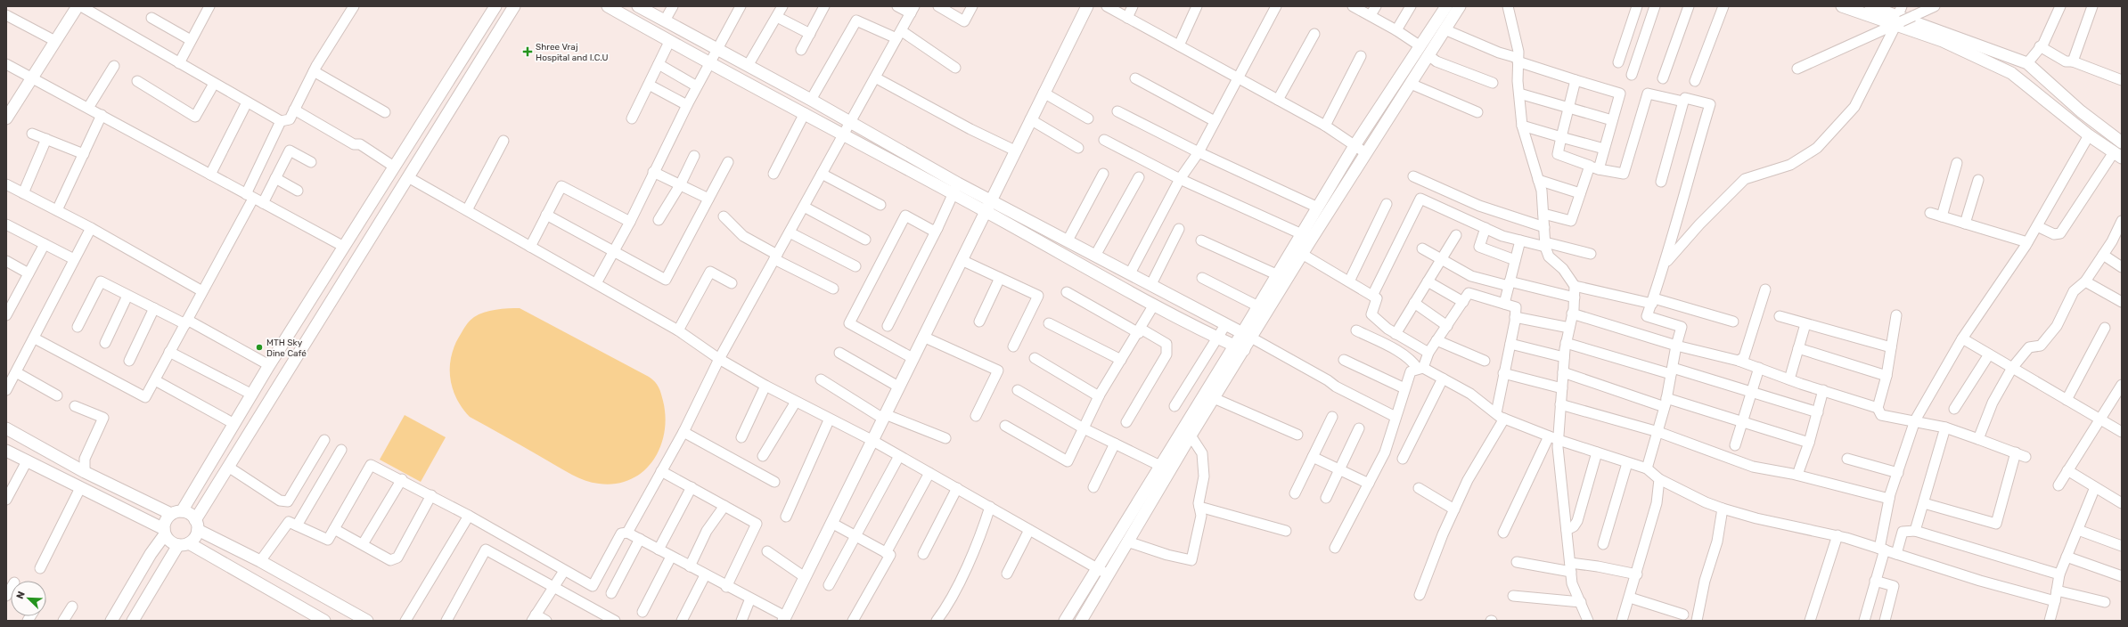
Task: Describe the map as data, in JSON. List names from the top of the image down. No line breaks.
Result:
{"places":{"health":["Shree Vraj Hospital and I.C.U"],"other":["MTH Sky Dine Café"]},"north":"top left"}
